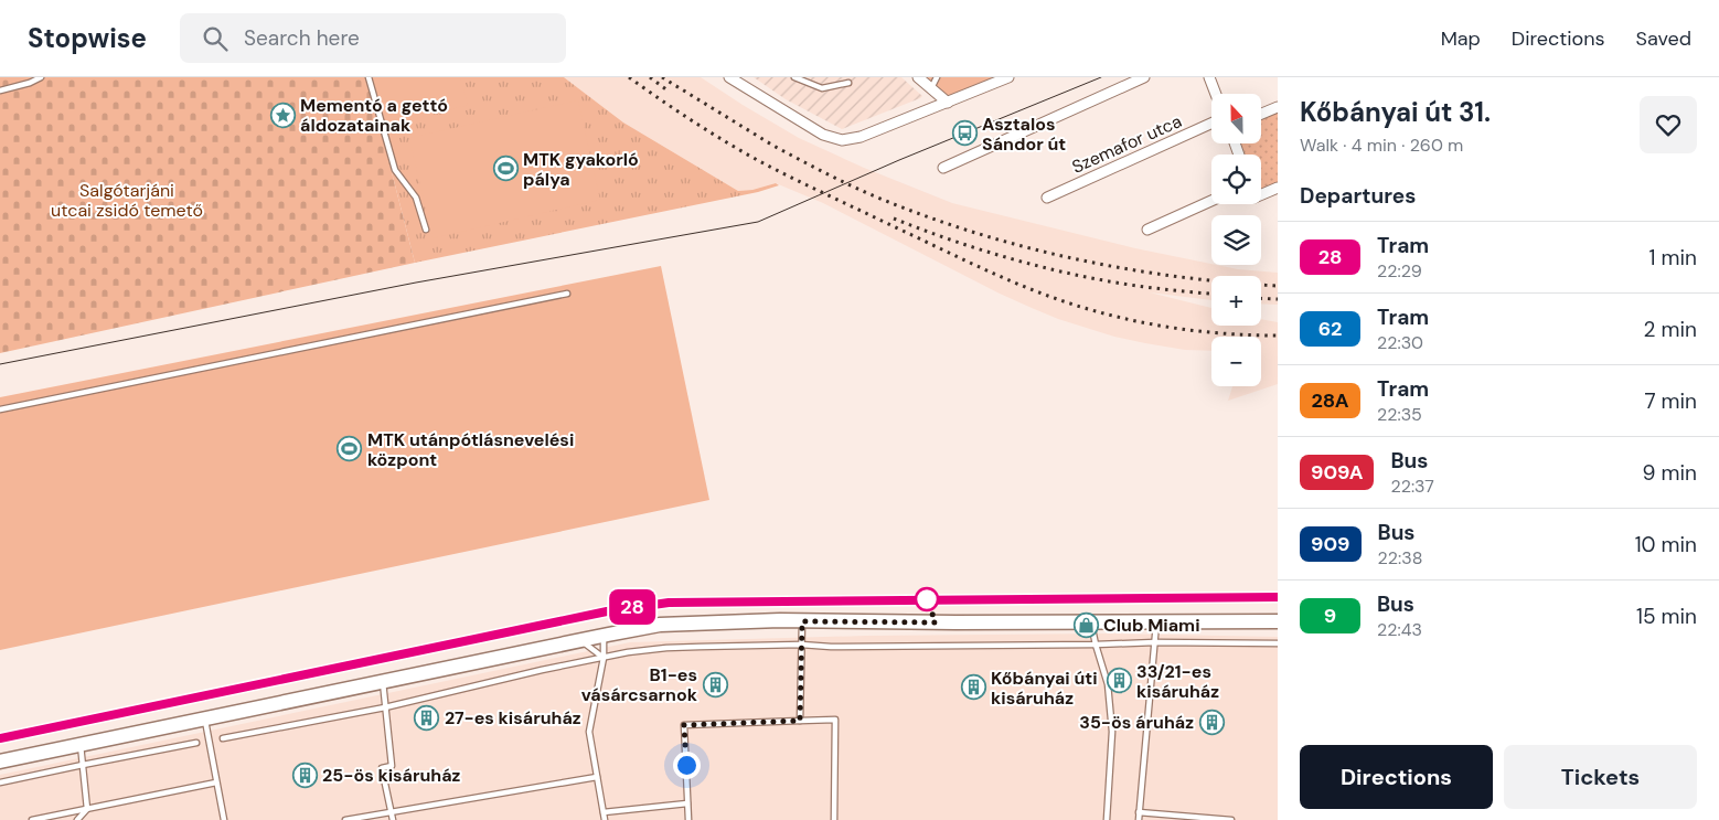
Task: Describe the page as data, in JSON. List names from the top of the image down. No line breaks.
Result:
{"streets":{"street":["Szemafor utca"]},"parks":["Salgótarjáni utcai zsidó temető"],"places":{"place":["Mementó a gettó áldozatainak"],"bus stop":["Asztalos Sándor út"],"sports":["MTK gyakorló pálya","MTK utánpótlásnevelési központ"],"shop":["Club Miami"],"building":["33/21-es kisáruház","B1-es vásárcsarnok","Kőbányai úti kisáruház","27-es kisáruház","35-ös áruház","25-ös kisáruház"]},"lines":["tram line 28"],"north":"top","page":{"header":"Stopwise","search":"Search here","nav":["Map","Directions","Saved"],"on_map":"28","heading":[["Kőbányai út 31.","Walk · 4 min · 260 m"],"Departures"],"map_buttons":["+","−"],"list":[{"mark":"28","name":"Tram","note":"22:29","value":"1 min"},{"mark":"62","name":"Tram","note":"22:30","value":"2 min"},{"mark":"28A","name":"Tram","note":"22:35","value":"7 min"},{"mark":"909A","name":"Bus","note":"22:37","value":"9 min"},{"mark":"909","name":"Bus","note":"22:38","value":"10 min"},{"mark":"9","name":"Bus","note":"22:43","value":"15 min"}],"buttons":["Directions","Tickets"]}}
